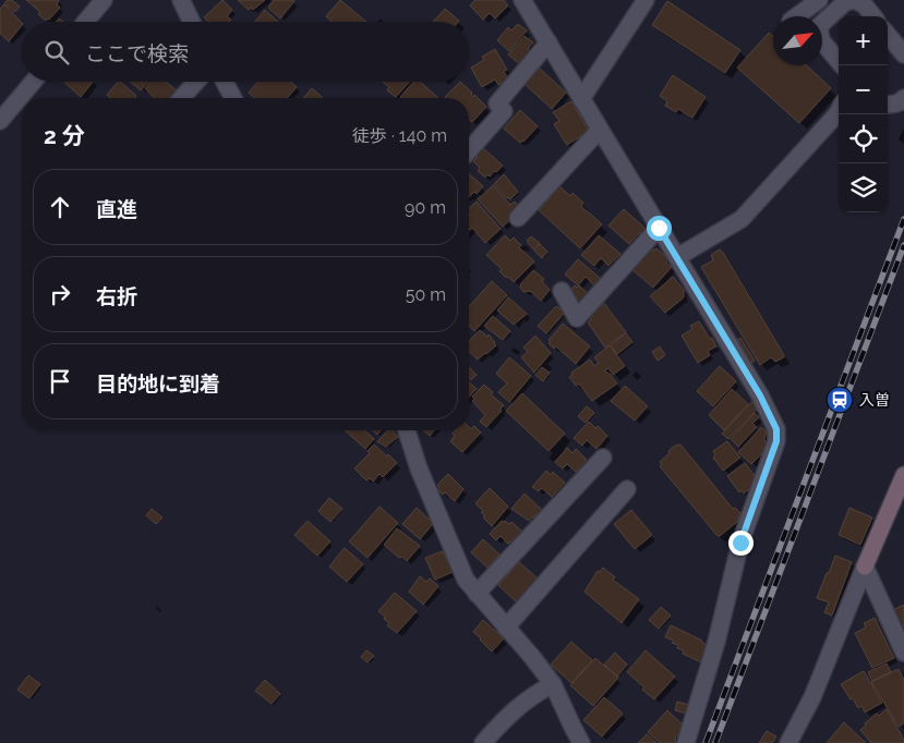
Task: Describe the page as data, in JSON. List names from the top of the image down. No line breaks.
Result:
{"places":{"station":["入曽"]},"north":"top right","page":{"map_buttons":["+","−"],"search":"ここで検索","heading":["2 分","徒歩 · 140 m"],"list":[["直進","90 m"],["右折","50 m"],"目的地に到着"]}}
